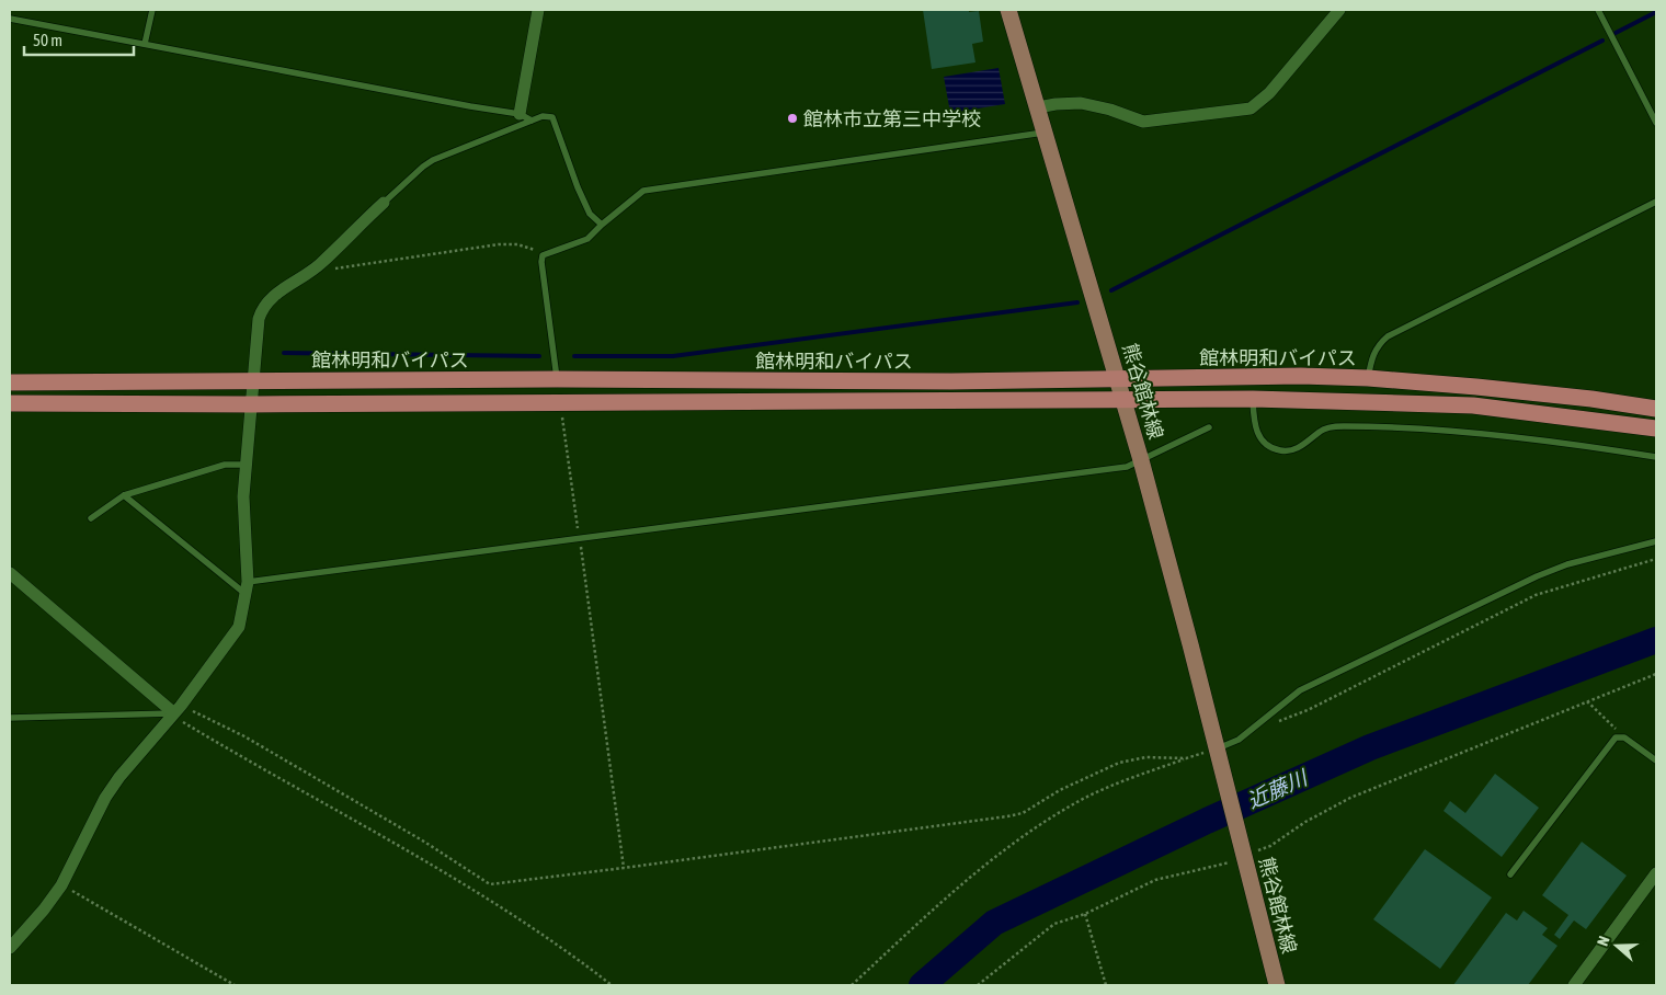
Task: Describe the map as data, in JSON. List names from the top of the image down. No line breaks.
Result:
{"streets":{"highway":["館林明和バイパス"],"main road":["熊谷館林線"]},"crossings":[["館林明和バイパス","熊谷館林線"]],"water":["近藤川"],"places":["館林市立第三中学校"],"scale_bar":"50 m","north":"left"}
